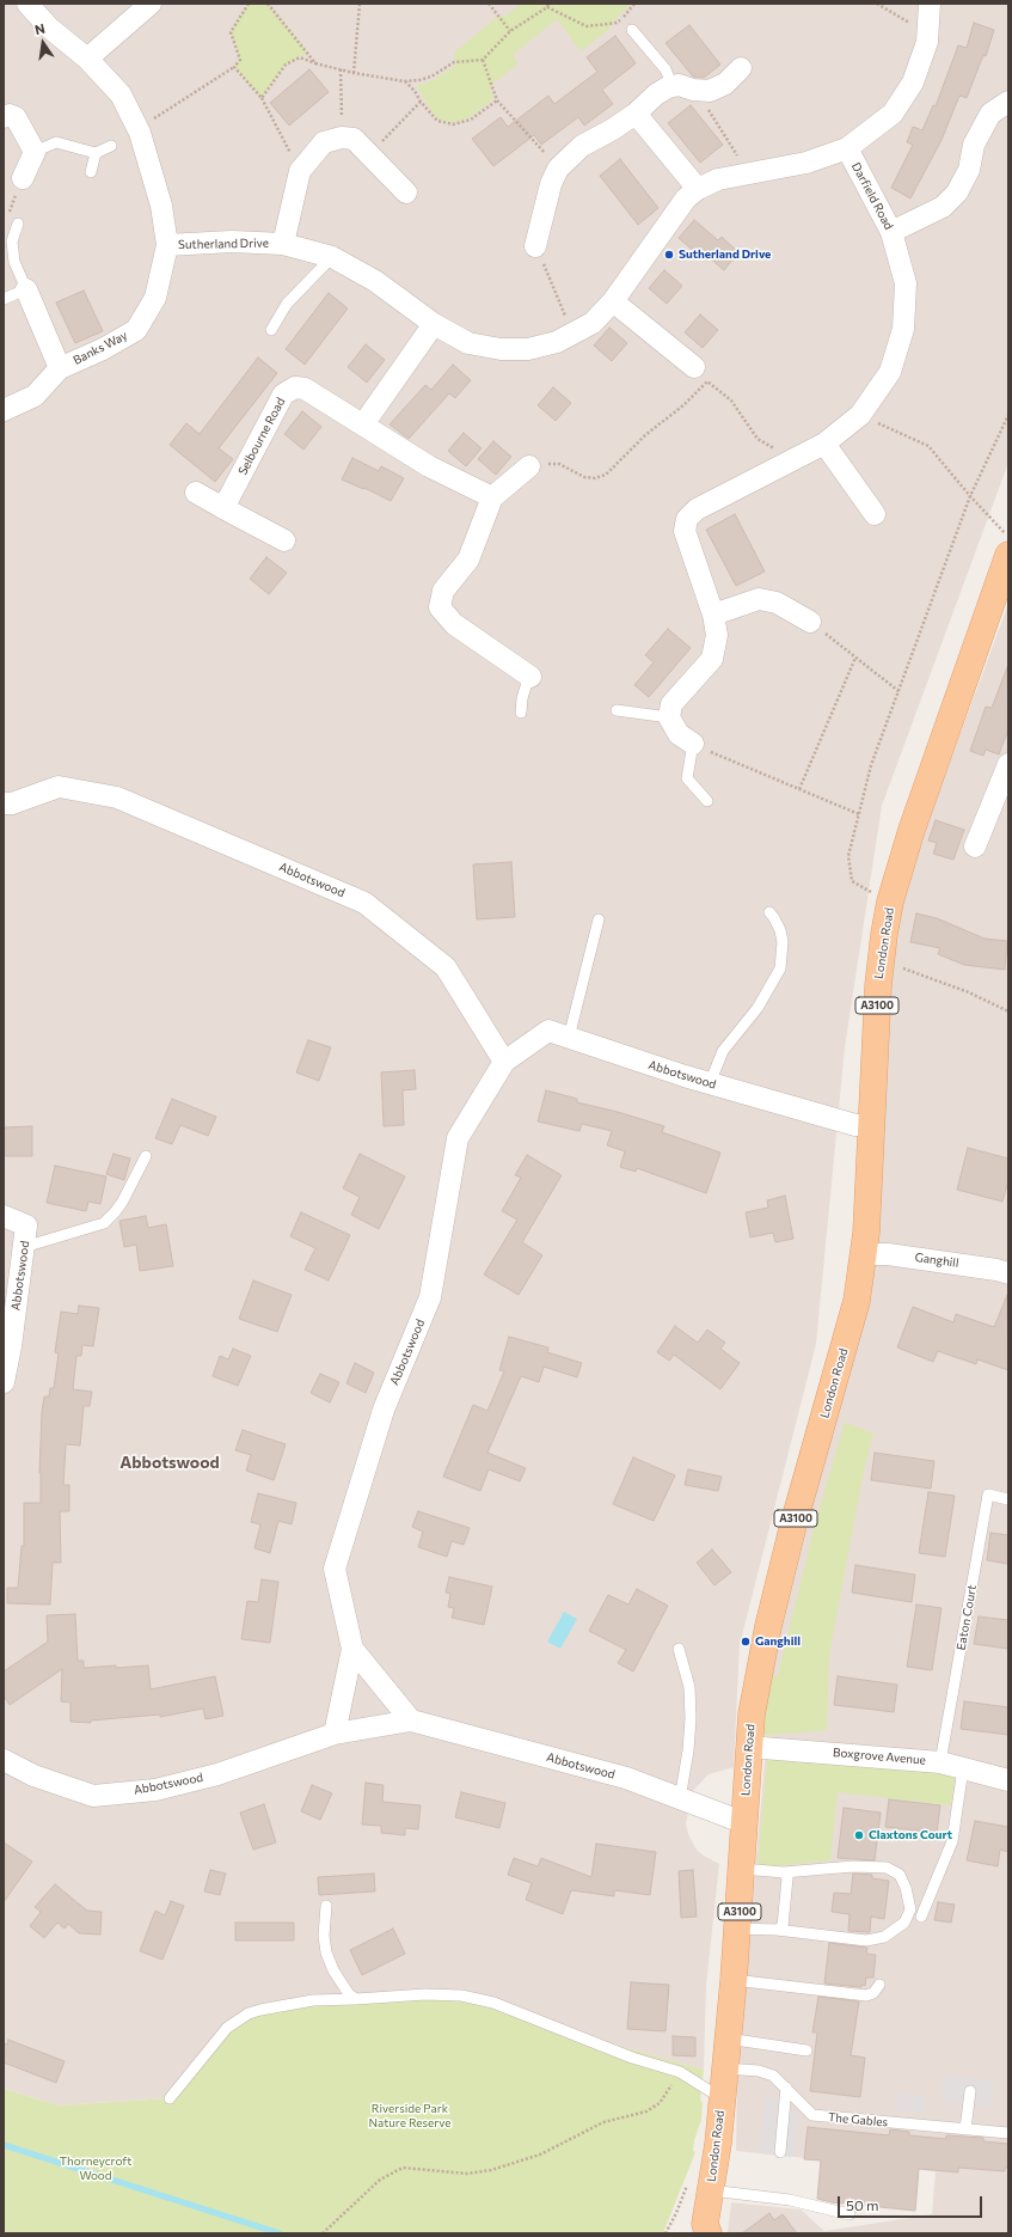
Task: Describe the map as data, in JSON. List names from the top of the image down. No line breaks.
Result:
{"streets":{"main road":["London Road","A3100"],"street":["Darfield Road","Sutherland Drive","Banks Way","Selbourne Road","Abbotswood","Ganghill","Boxgrove Avenue"],"lane":["Eaton Court","The Gables"]},"crossings":[["Darfield Road","Sutherland Drive"],["Sutherland Drive","Banks Way"],["Abbotswood","London Road"],["London Road","Ganghill"],["London Road","Boxgrove Avenue"],["London Road","The Gables"],["Eaton Court","Boxgrove Avenue"]],"districts":["Abbotswood"],"parks":["Riverside Park Nature Reserve","Thorneycroft Wood"],"places":["Sutherland Drive","Ganghill","Claxtons Court"],"scale_bar":"50 m","north":"top"}
